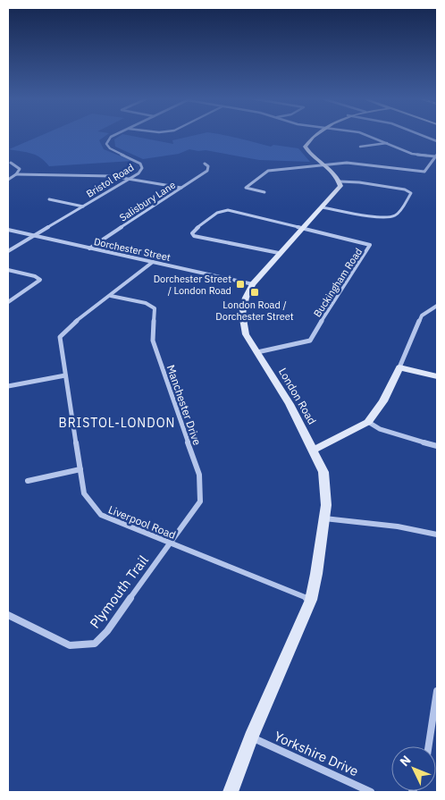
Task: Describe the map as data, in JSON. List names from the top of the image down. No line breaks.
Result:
{"streets":{"street":["Bristol Road","Salisbury Lane","Dorchester Street","Buckingham Road","London Road","Manchester Drive","Liverpool Road","Plymouth Trail","Yorkshire Drive"]},"crossings":[["Bristol Road","Dorchester Street"],["Salisbury Lane","Dorchester Street"],["Dorchester Street","London Road"],["Dorchester Street","Liverpool Road"],["Buckingham Road","London Road"],["London Road","Liverpool Road"],["London Road","Yorkshire Drive"],["Manchester Drive","Liverpool Road"],["Manchester Drive","Plymouth Trail"],["Liverpool Road","Plymouth Trail"]],"districts":["BRISTOL-LONDON"],"places":{"transit":["Dorchester Street / London Road","London Road / Dorchester Street"]},"north":"top left"}
